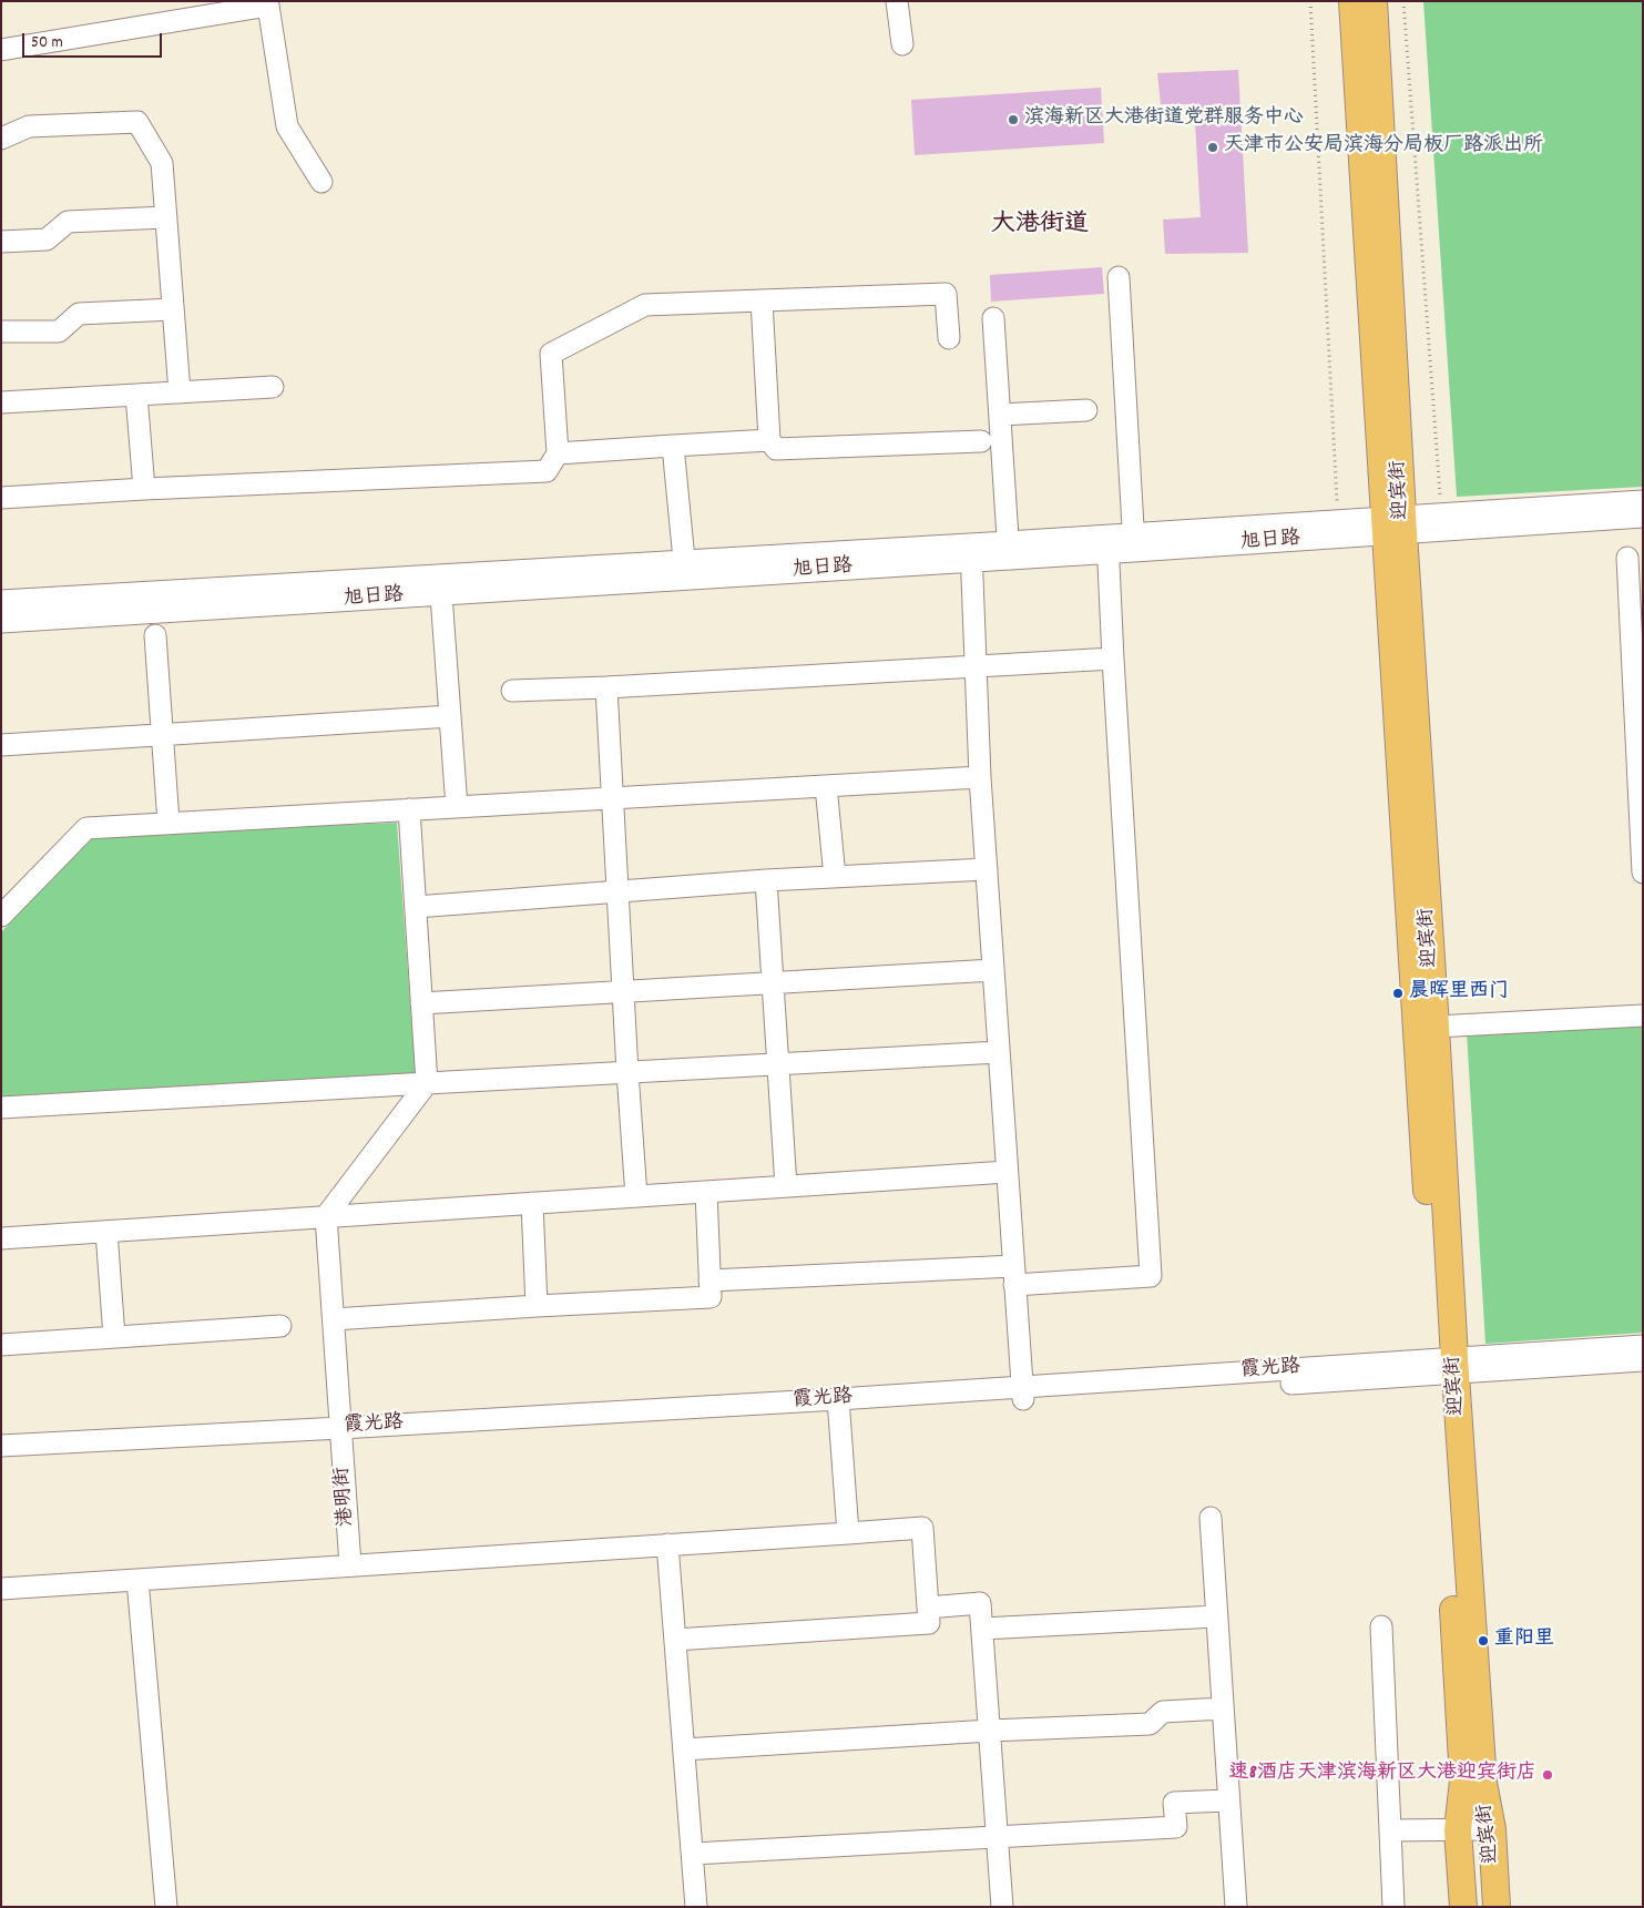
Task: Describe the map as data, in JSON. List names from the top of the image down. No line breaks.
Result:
{"streets":{"main road":["迎宾街"],"street":["旭日路","霞光路","港明街"]},"crossings":[["迎宾街","旭日路"],["迎宾街","霞光路"],["霞光路","港明街"]],"districts":["大港街道"],"places":["滨海新区大港街道党群服务中心","天津市公安局滨海分局板厂路派出所","晨晖里西门","重阳里","速8酒店天津滨海新区大港迎宾街店"],"scale_bar":"50 m"}
